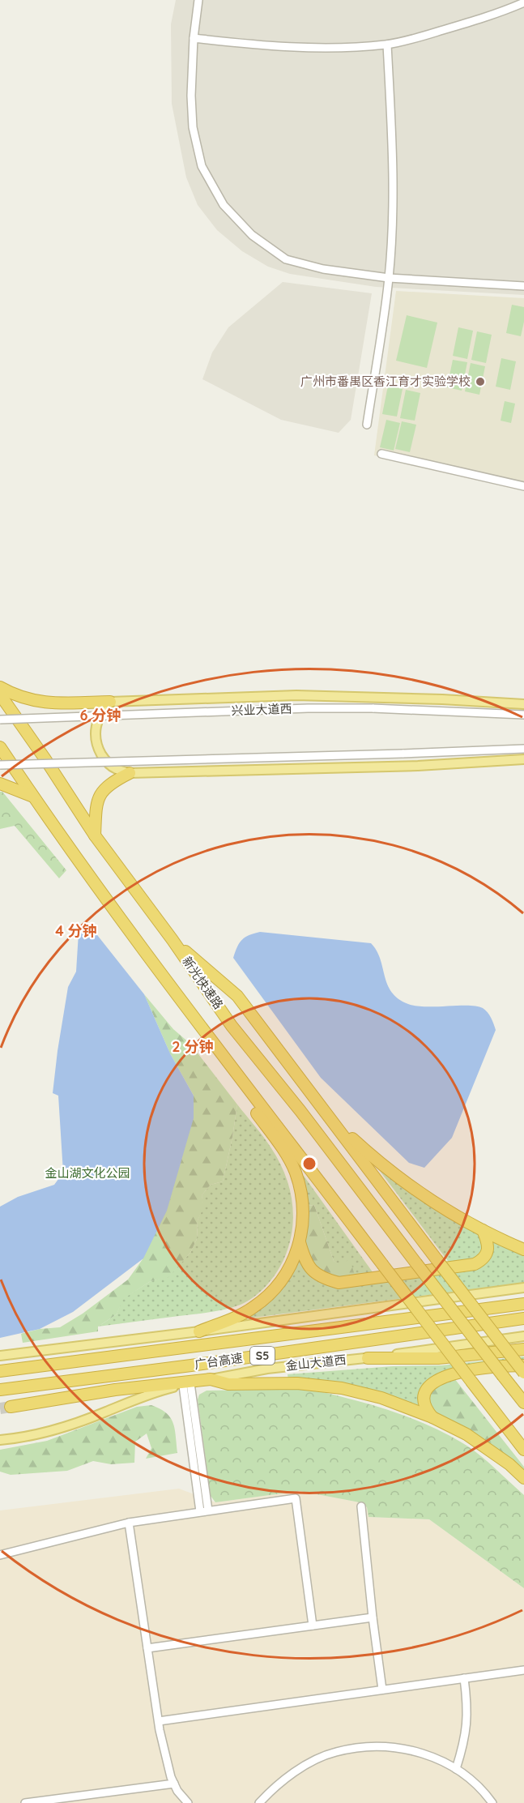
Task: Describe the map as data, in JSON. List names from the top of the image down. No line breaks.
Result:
{"streets":{"highway":["新光快速路","S5","广台高速"],"main road":["金山大道西"],"street":["兴业大道西"]},"parks":["金山湖文化公园"],"places":["广州市番禺区香江育才实验学校"],"rings":["6 分钟","4 分钟","2 分钟"]}
